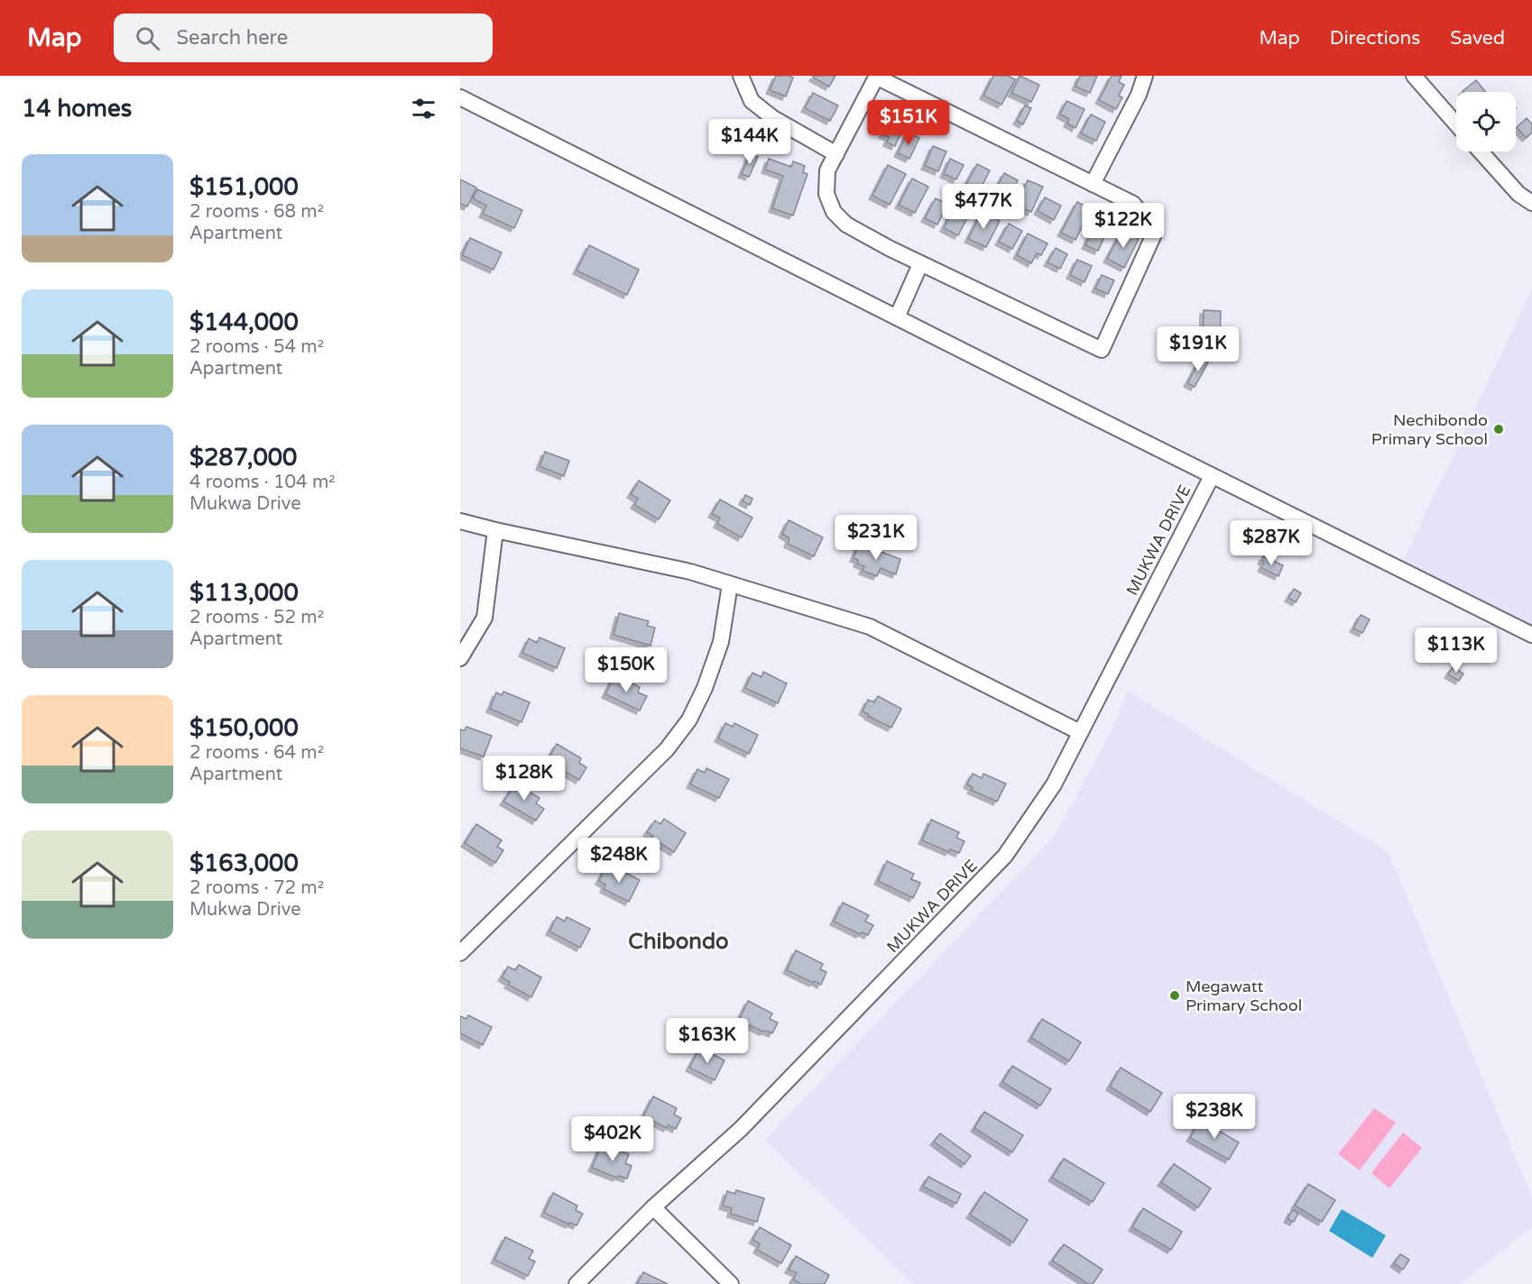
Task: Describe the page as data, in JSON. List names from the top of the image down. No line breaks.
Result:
{"streets":{"street":["MUKWA DRIVE"]},"districts":["Chibondo"],"places":["Nechibondo Primary School","Megawatt Primary School"],"page":{"header":"Map","search":"Search here","nav":["Map","Directions","Saved"],"heading":"14 homes","price":["$151K","$144K","$477K","$122K","$191K","$231K","$287K","$113K","$150K","$128K","$248K","$163K","$238K","$402K"],"list":[{"name":"$151,000","note":"2 rooms · 68 m² · Apartment"},{"name":"$144,000","note":"2 rooms · 54 m² · Apartment"},{"name":"$287,000","note":"4 rooms · 104 m² · Mukwa Drive"},{"name":"$113,000","note":"2 rooms · 52 m² · Apartment"},{"name":"$150,000","note":"2 rooms · 64 m² · Apartment"},{"name":"$163,000","note":"2 rooms · 72 m² · Mukwa Drive"}]}}
